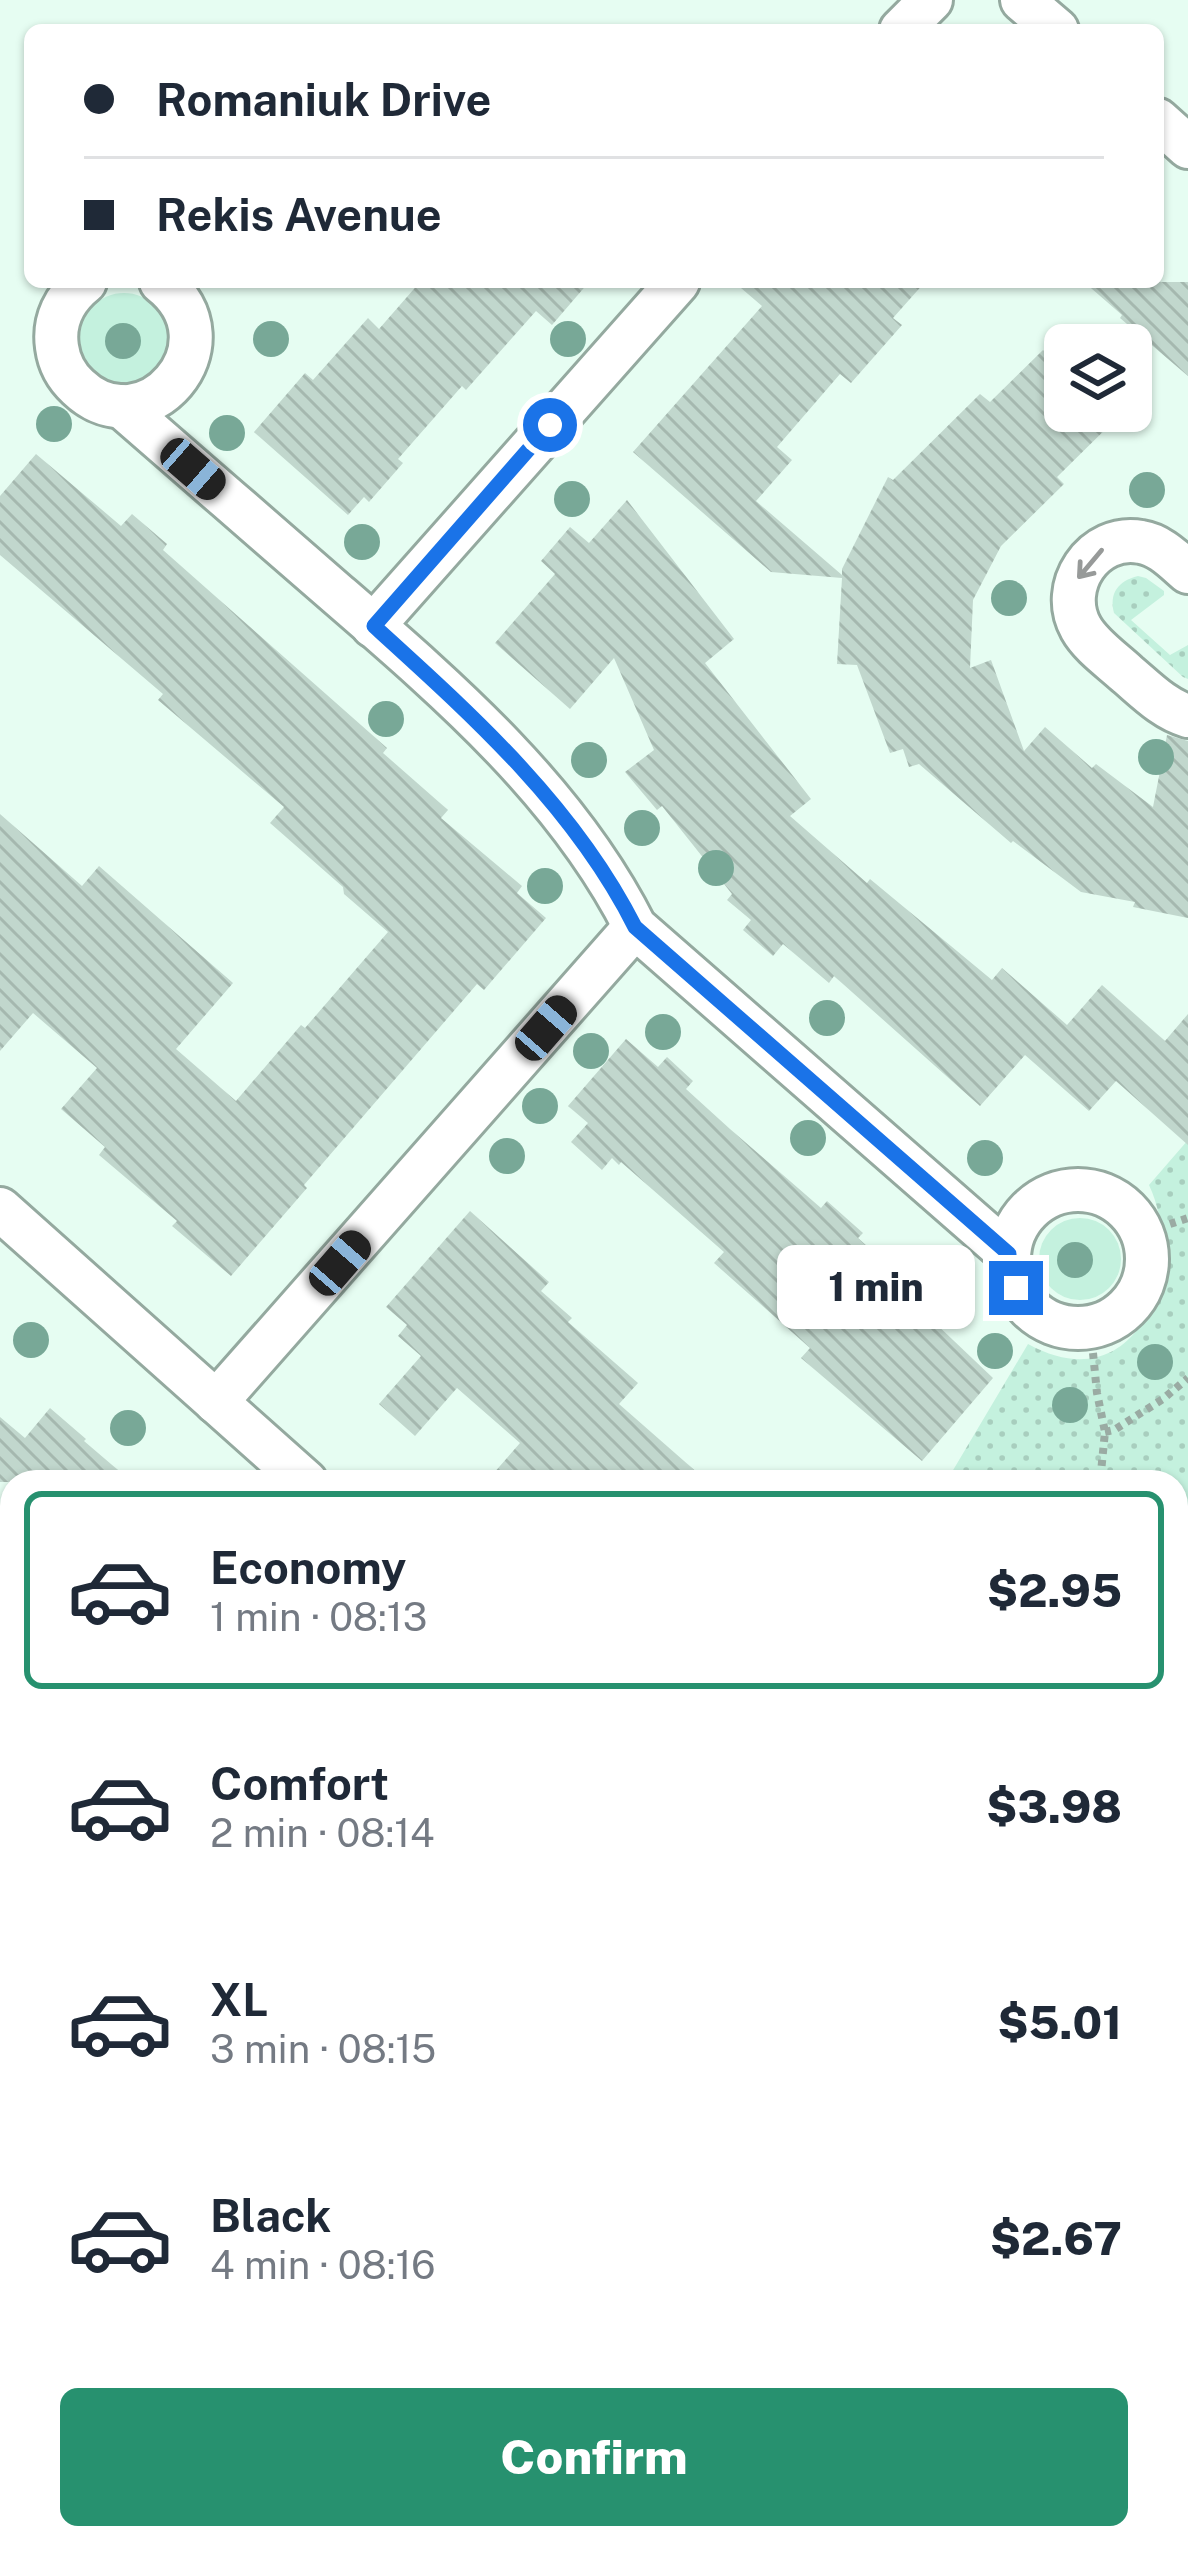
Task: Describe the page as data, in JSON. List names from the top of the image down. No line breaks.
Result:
{"page":{"banner":["Romaniuk Drive","Rekis Avenue"],"bubble":"1 min","list":[{"name":"Economy","note":"1 min · 08:13","value":"$2.95"},{"name":"Comfort","note":"2 min · 08:14","value":"$3.98"},{"name":"XL","note":"3 min · 08:15","value":"$5.01"},{"name":"Black","note":"4 min · 08:16","value":"$2.67"}],"buttons":"Confirm"}}
